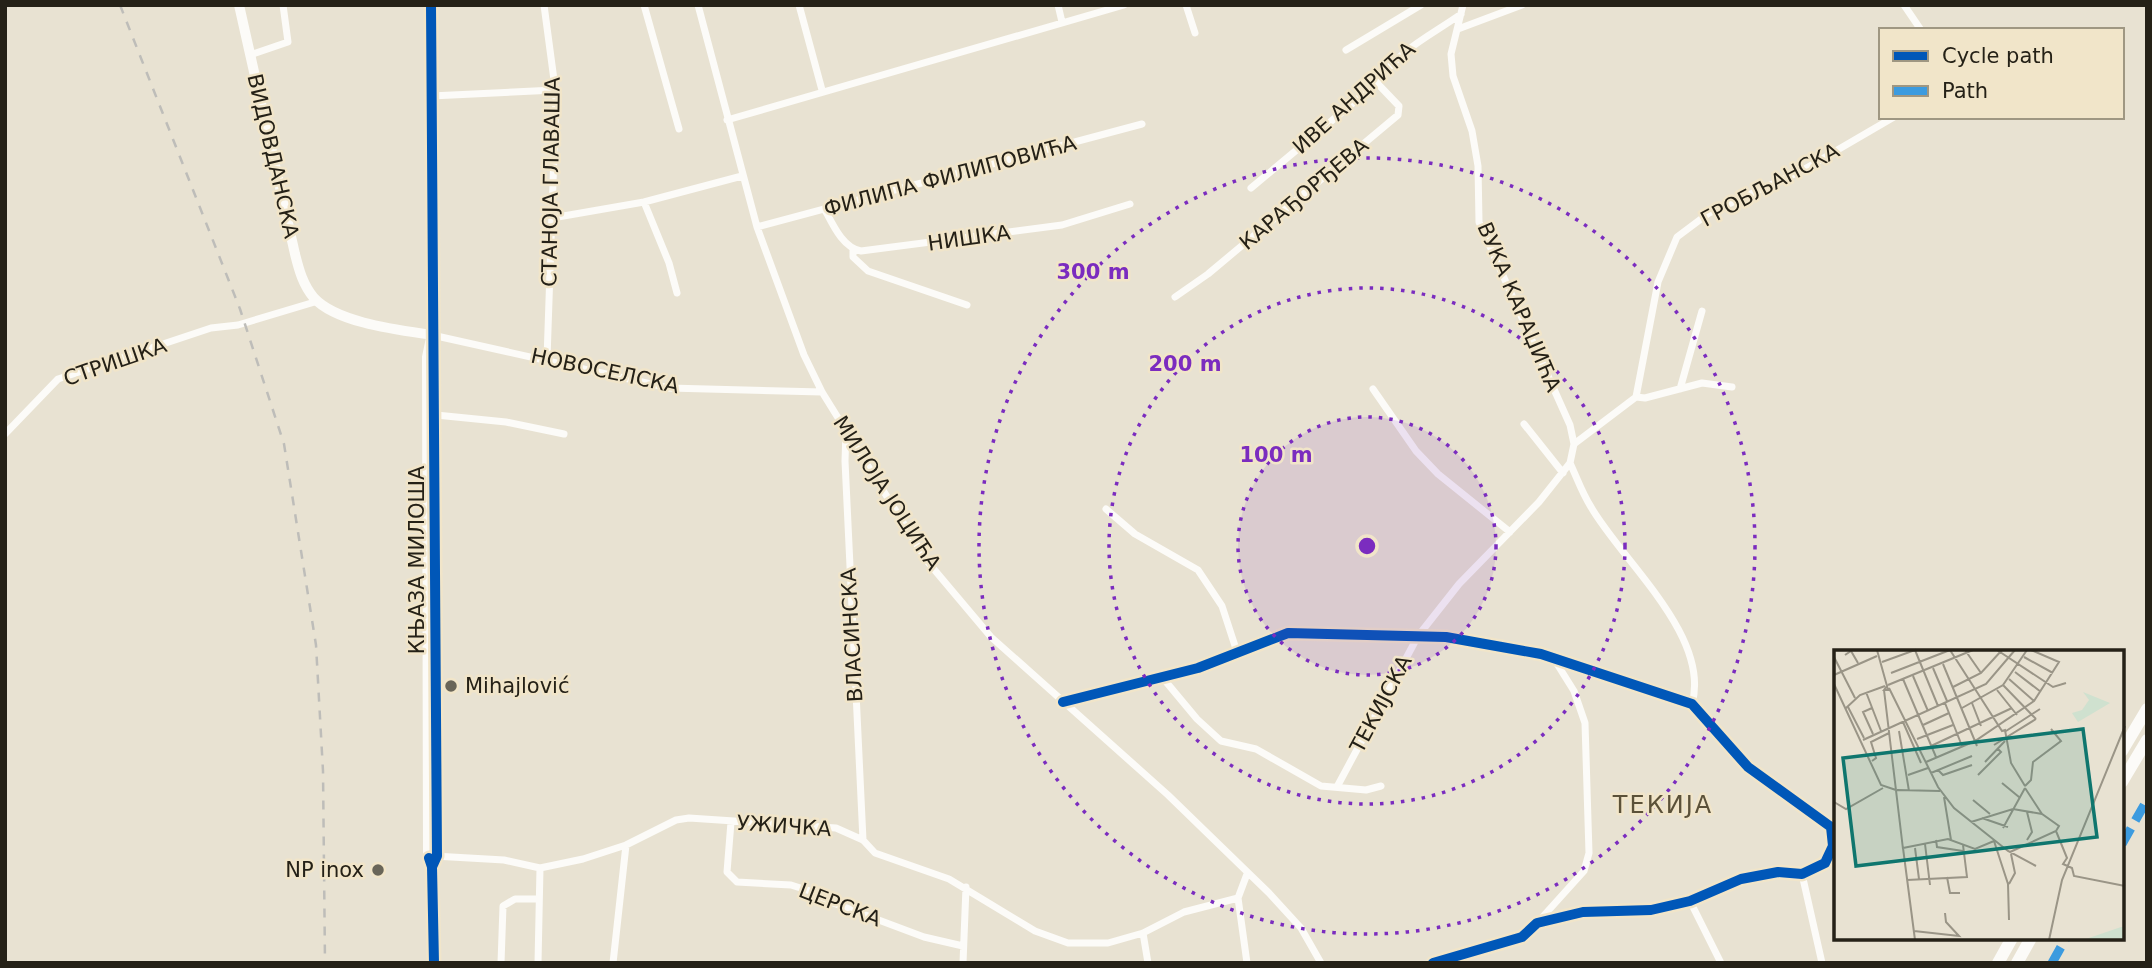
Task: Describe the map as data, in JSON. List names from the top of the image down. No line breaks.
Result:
{"streets":{"main road":["ВИДОВДАНСКА","КЊАЗА МИЛОША"],"street":["ИВЕ АНДРИЋА","ФИЛИПА ФИЛИПОВИЋА","СТАНОЈА ГЛАВАША","ГРОБЉАНСКА","КАРАЂОРЂЕВА","НИШКА","ВУКА КАРАЏИЋА","СТРИШКА","НОВОСЕЛСКА","МИЛОЈА ЈОЦИЋА","ВЛАСИНСКА","ТЕКИЈСКА","УЖИЧКА","ЦЕРСКА"]},"crossings":[["ИВЕ АНДРИЋА","КАРАЂОРЂЕВА"],["ИВЕ АНДРИЋА","ВУКА КАРАЏИЋА"],["ВИДОВДАНСКА","СТРИШКА"],["ФИЛИПА ФИЛИПОВИЋА","МИЛОЈА ЈОЦИЋА"],["СТАНОЈА ГЛАВАША","НОВОСЕЛСКА"],["НОВОСЕЛСКА","МИЛОЈА ЈОЦИЋА"],["НОВОСЕЛСКА","КЊАЗА МИЛОША"],["МИЛОЈА ЈОЦИЋА","ВЛАСИНСКА"],["ВЛАСИНСКА","УЖИЧКА"],["УЖИЧКА","ЦЕРСКА"]],"districts":["ТЕКИЈА"],"places":["Mihajlović","NP inox"],"legend":["Cycle path","Path"],"rings":["300 m","200 m","100 m"]}
